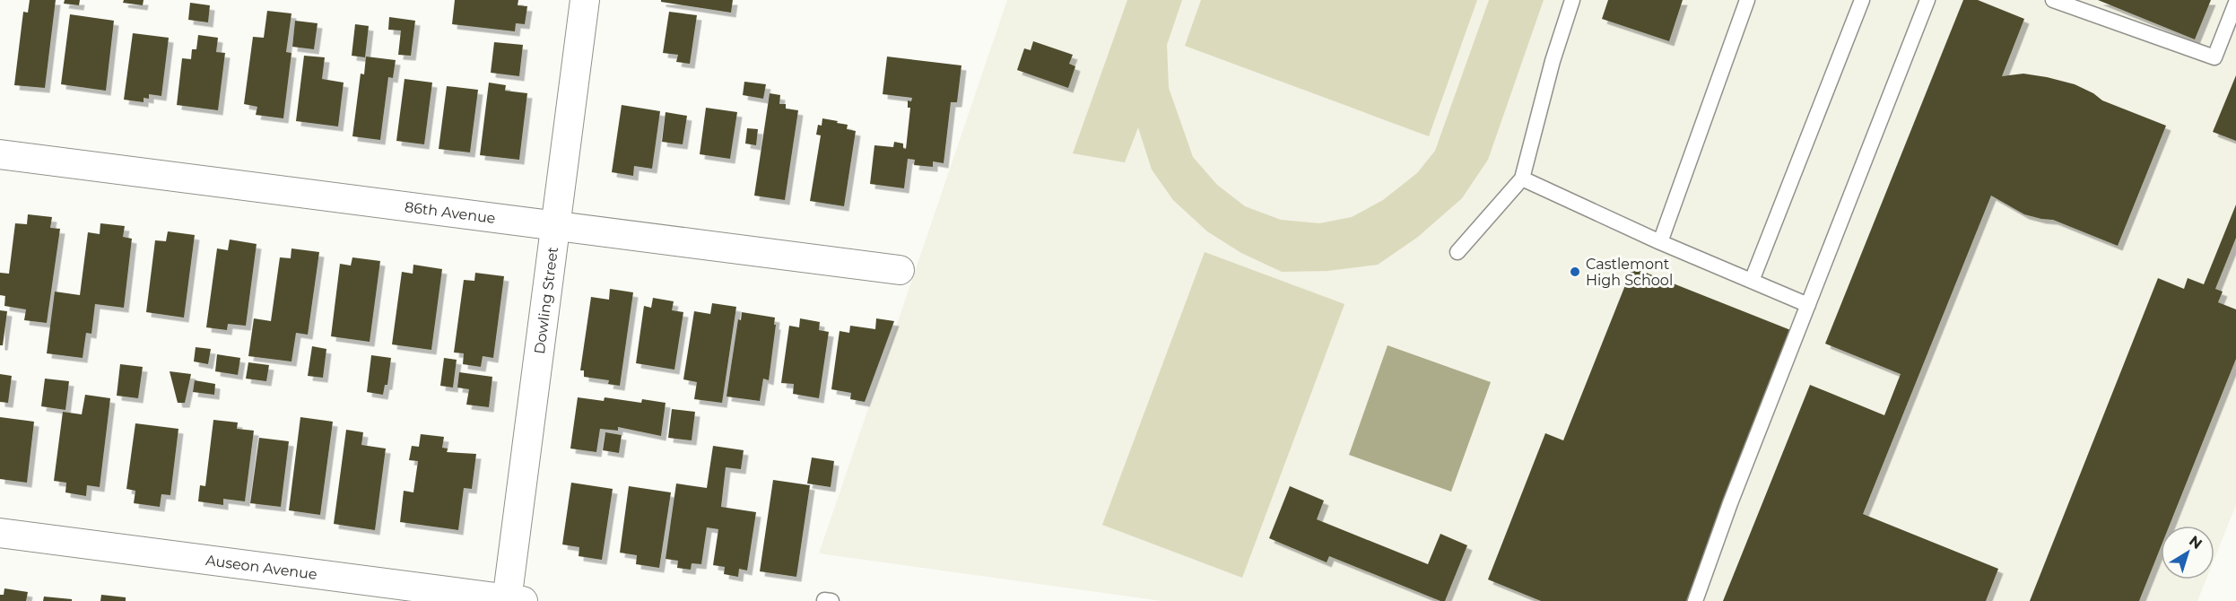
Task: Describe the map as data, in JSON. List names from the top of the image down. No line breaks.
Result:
{"streets":{"street":["86th Avenue","Dowling Street","Auseon Avenue"]},"crossings":[["86th Avenue","Dowling Street"],["Dowling Street","Auseon Avenue"]],"places":["Castlemont High School"],"north":"top right"}
